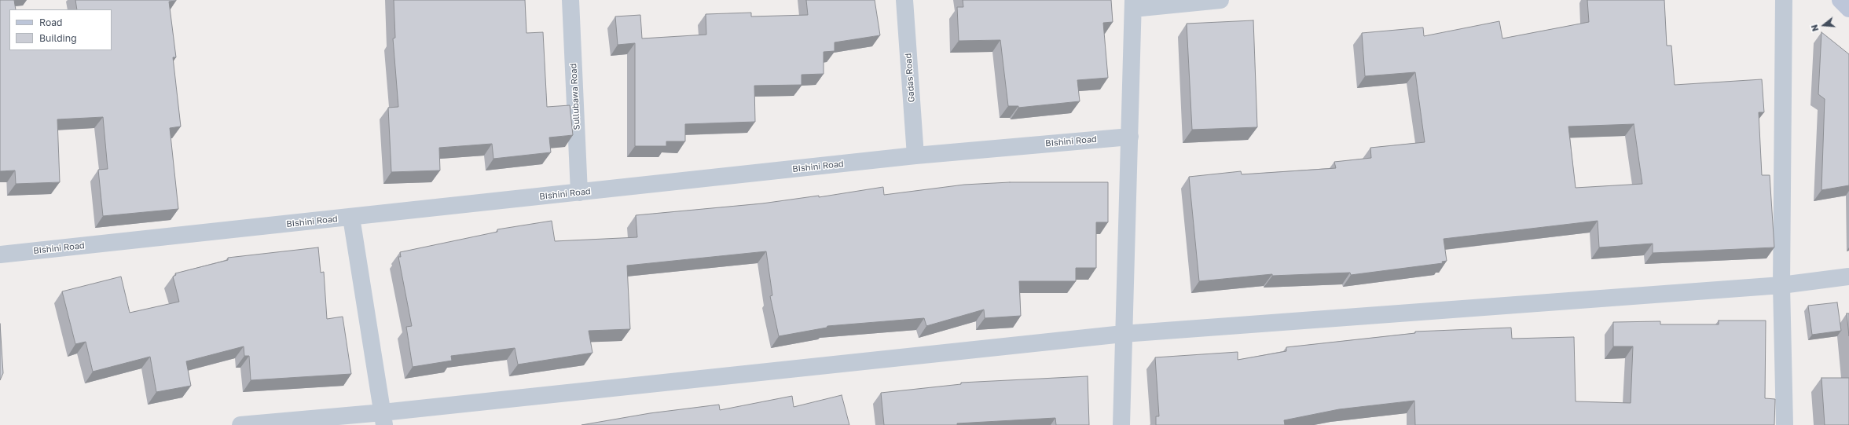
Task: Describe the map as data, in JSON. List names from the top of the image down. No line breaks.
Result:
{"streets":{"street":["Gadas Road","Sullubawa Road","BIshini Road"]},"crossings":[["Gadas Road","BIshini Road"],["Sullubawa Road","BIshini Road"]],"legend":["Road","Building"],"north":"left"}
